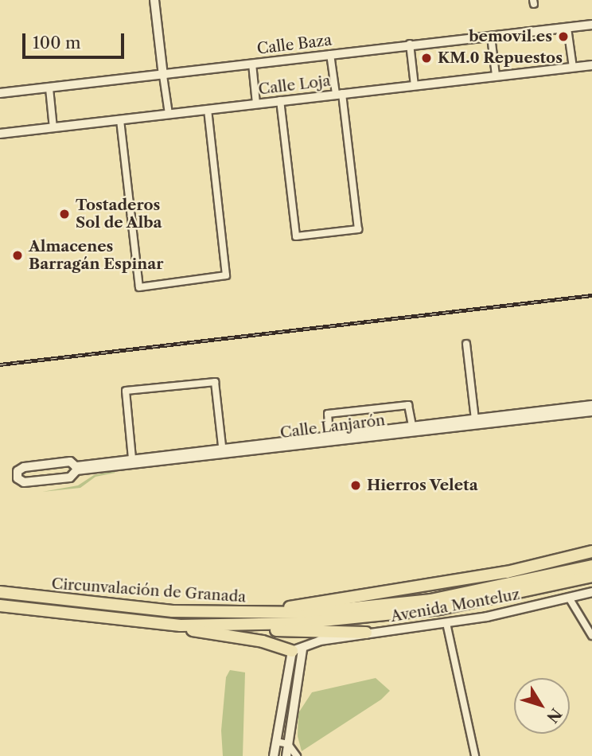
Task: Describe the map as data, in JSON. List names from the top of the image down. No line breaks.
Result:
{"streets":{"highway":["Circunvalación de Granada"],"street":["Calle Baza","Calle Loja","Calle Lanjarón","Avenida Monteluz"]},"places":["bemovil.es","KM.0 Repuestos","Tostaderos Sol de Alba","Almacenes Barragán Espinar","Hierros Veleta"],"scale_bar":"100 m","north":"bottom right"}
